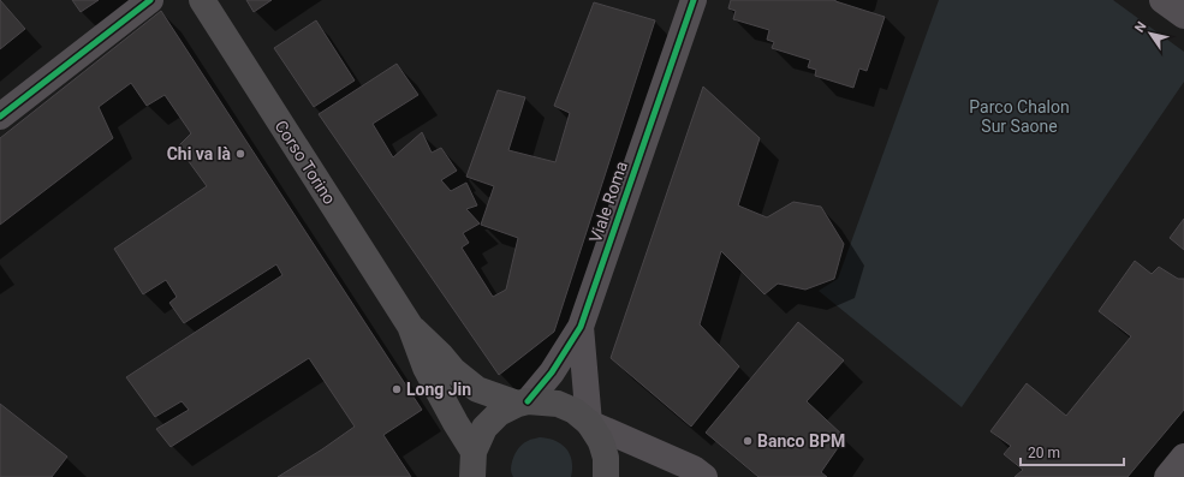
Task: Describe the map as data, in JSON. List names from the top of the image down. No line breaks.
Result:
{"streets":{"main road":["Corso Torino"],"street":["Viale Roma"]},"crossings":[["Corso Torino","Viale Roma"]],"parks":["Parco Chalon Sur Saone"],"places":["Chi va là","Long Jin","Banco BPM"],"scale_bar":"20 m","north":"top left"}
